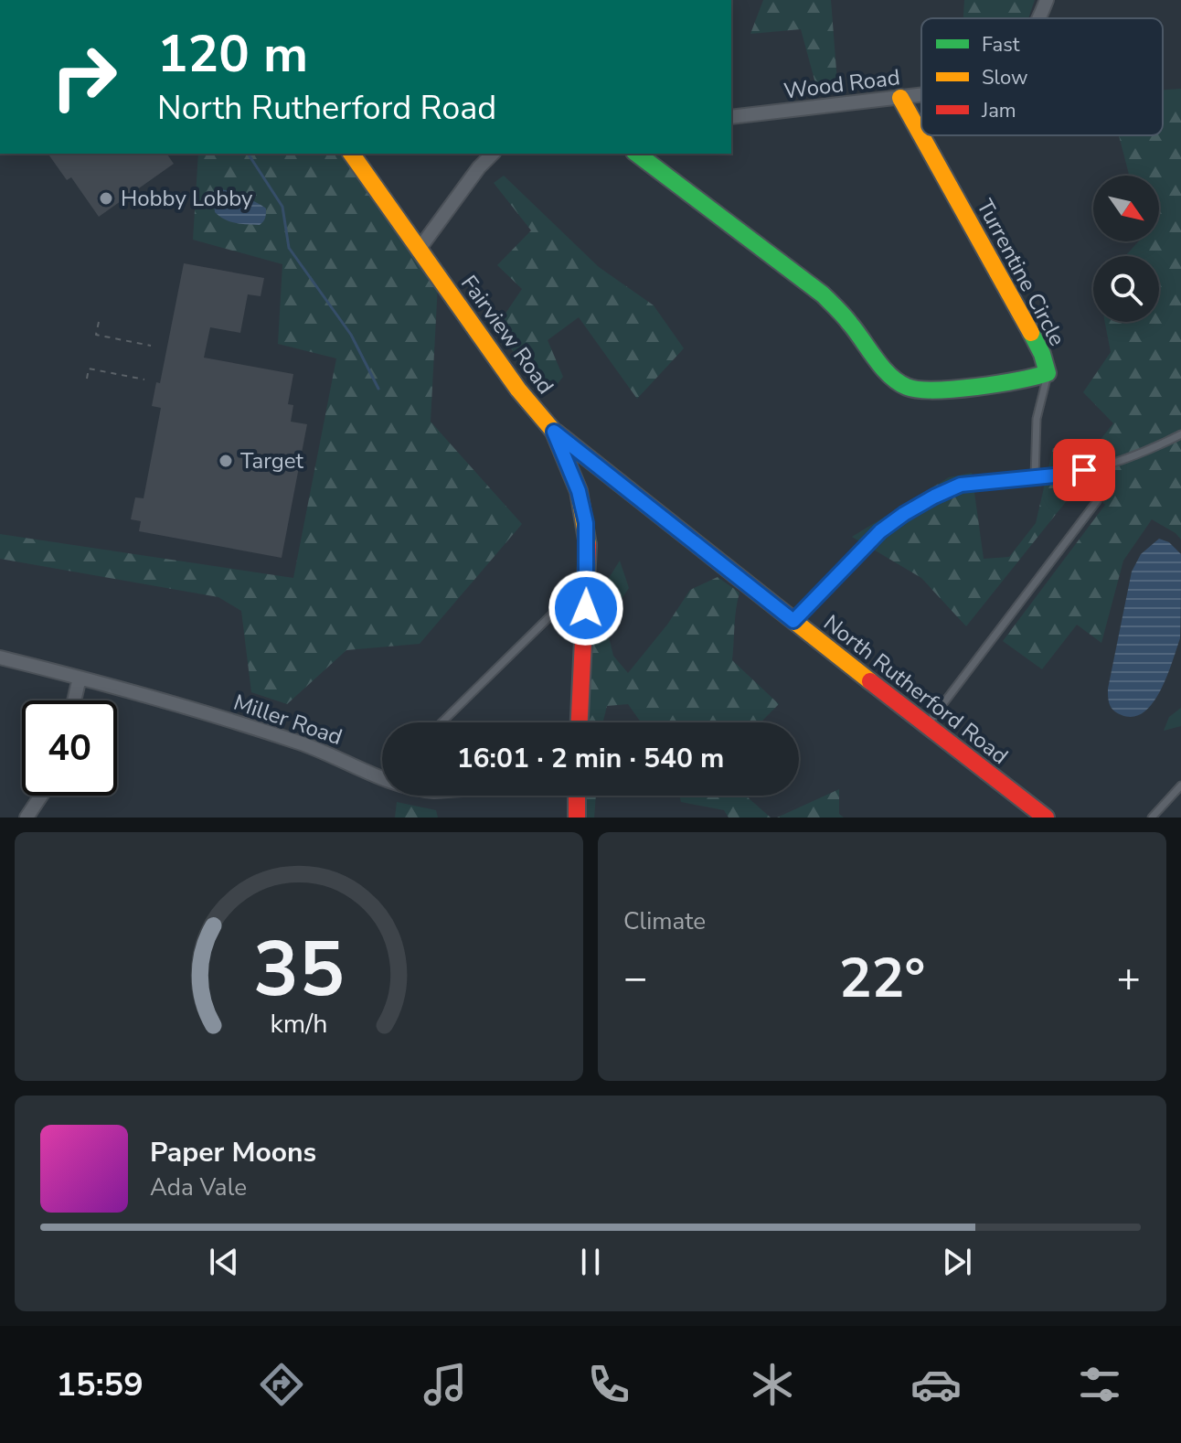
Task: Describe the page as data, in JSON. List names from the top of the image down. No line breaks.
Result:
{"streets":{"street":["Wood Road","Turrentine Circle","Fairview Road","North Rutherford Road","Miller Road"]},"crossings":[["Wood Road","Turrentine Circle"],["Fairview Road","North Rutherford Road"]],"places":["Hobby Lobby","Target"],"legend":["Fast","Slow","Jam"],"north":"bottom right","page":{"turn":["120 m","North Rutherford Road"],"limit":"40","trip":"16:01 · 2 min · 540 m","tile":"Climate","heat":["−","22°","+"],"song":["Paper Moons","Ada Vale"],"tabs":"15:59","gauge":["35","km/h"]}}
